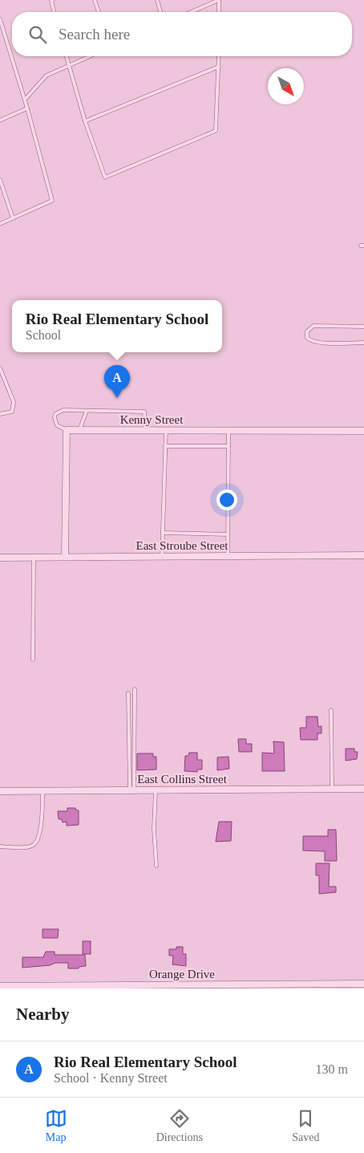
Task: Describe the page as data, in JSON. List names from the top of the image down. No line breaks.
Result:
{"streets":{"street":["Kenny Street","East Stroube Street","East Collins Street","Orange Drive"]},"north":"bottom right","page":{"search":"Search here","popup":["Rio Real Elementary School","School"],"pins":"A","heading":"Nearby","list":[{"mark":"A","name":"Rio Real Elementary School","note":"School · Kenny Street","value":"130 m"}],"nav":["Map","Directions","Saved"]}}
